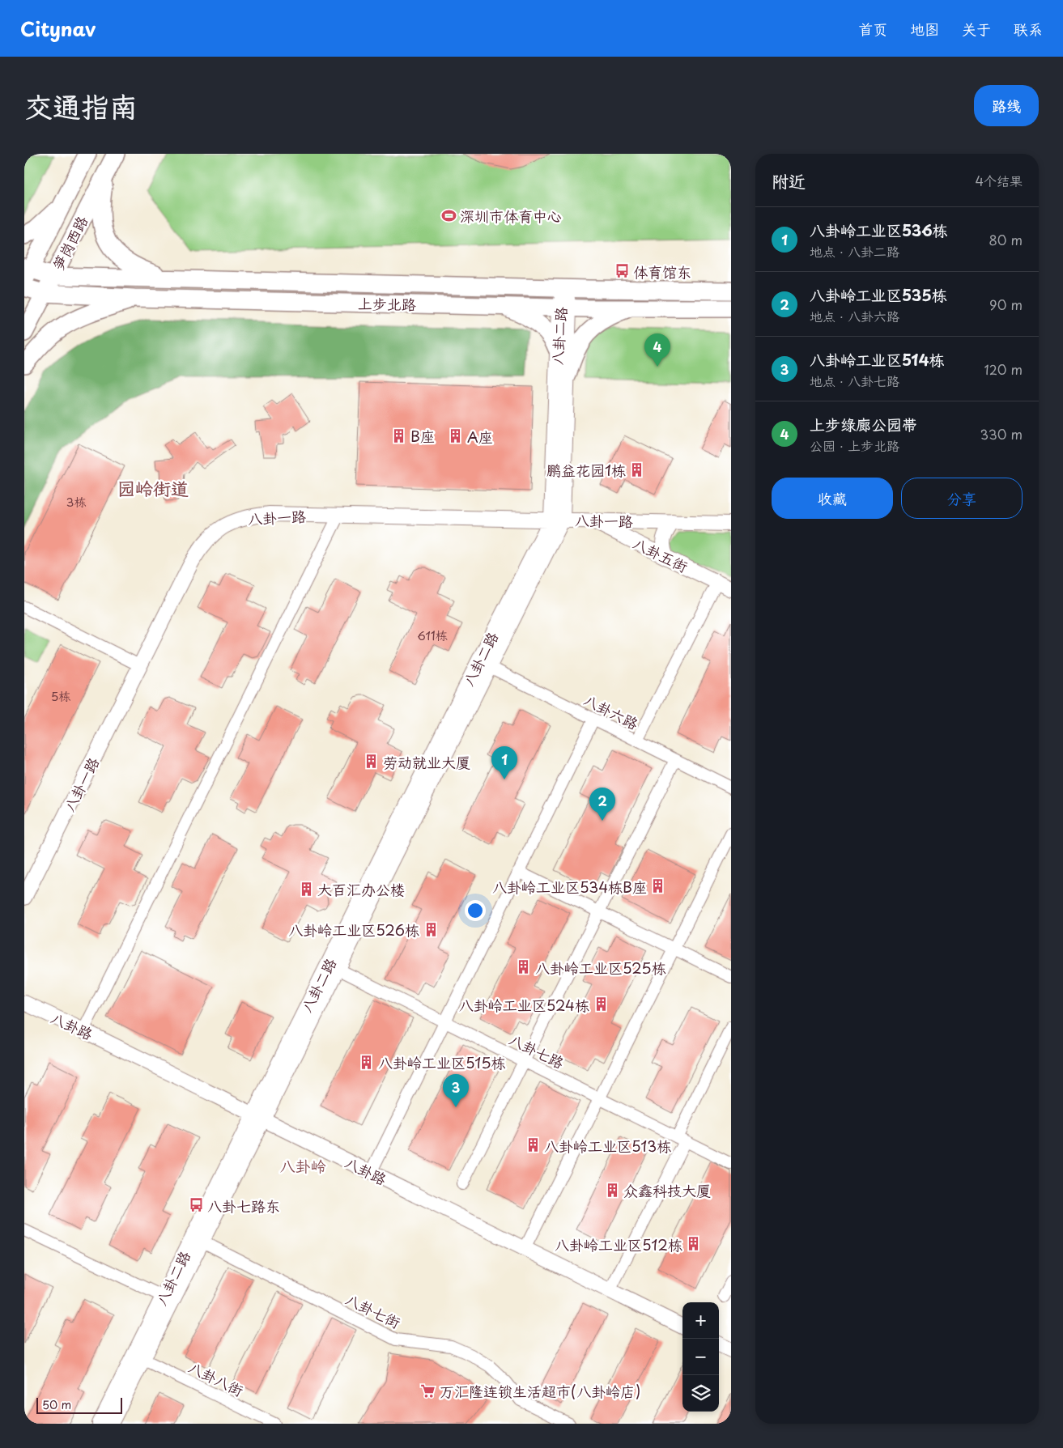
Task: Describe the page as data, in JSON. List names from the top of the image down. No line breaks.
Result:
{"streets":{"main road":["笋岗西路","上步北路"],"street":["八卦二路","八卦一路","八卦五街","八卦六路","八卦路","八卦七路","八卦七街","八卦八街"]},"crossings":[["笋岗西路","上步北路"],["上步北路","八卦二路"],["八卦二路","八卦一路"],["八卦二路","八卦六路"],["八卦二路","八卦路"],["八卦二路","八卦七路"],["八卦二路","八卦七街"],["八卦二路","八卦八街"],["八卦一路","八卦五街"]],"districts":["园岭街道","八卦岭"],"places":{"sports":["深圳市体育中心"],"bus stop":["体育馆东","八卦七路东"],"building":["B座","A座","鹏益花园1栋","劳动就业大厦","八卦岭工业区534栋B座","大百汇办公楼","八卦岭工业区526栋","八卦岭工业区525栋","八卦岭工业区524栋","八卦岭工业区515栋","八卦岭工业区513栋","众鑫科技大厦","八卦岭工业区512栋"],"supermarket":["万汇隆连锁生活超市(八卦岭店)"]},"house_numbers":["3栋","611栋","5栋"],"scale_bar":"50 m","page":{"header":"Citynav","nav":["首页","地图","关于","联系"],"title":"交通指南","buttons":["路线",["收藏","分享"]],"heading":["附近","4个结果"],"list":[{"mark":"1","name":"八卦岭工业区536栋","note":"地点 · 八卦二路","value":"80 m"},{"mark":"2","name":"八卦岭工业区535栋","note":"地点 · 八卦六路","value":"90 m"},{"mark":"3","name":"八卦岭工业区514栋","note":"地点 · 八卦七路","value":"120 m"},{"mark":"4","name":"上步绿廊公园带","note":"公园 · 上步北路","value":"330 m"}],"pins":["4","1","2","3"],"map_buttons":["+","−"],"scale":"50 m"}}
